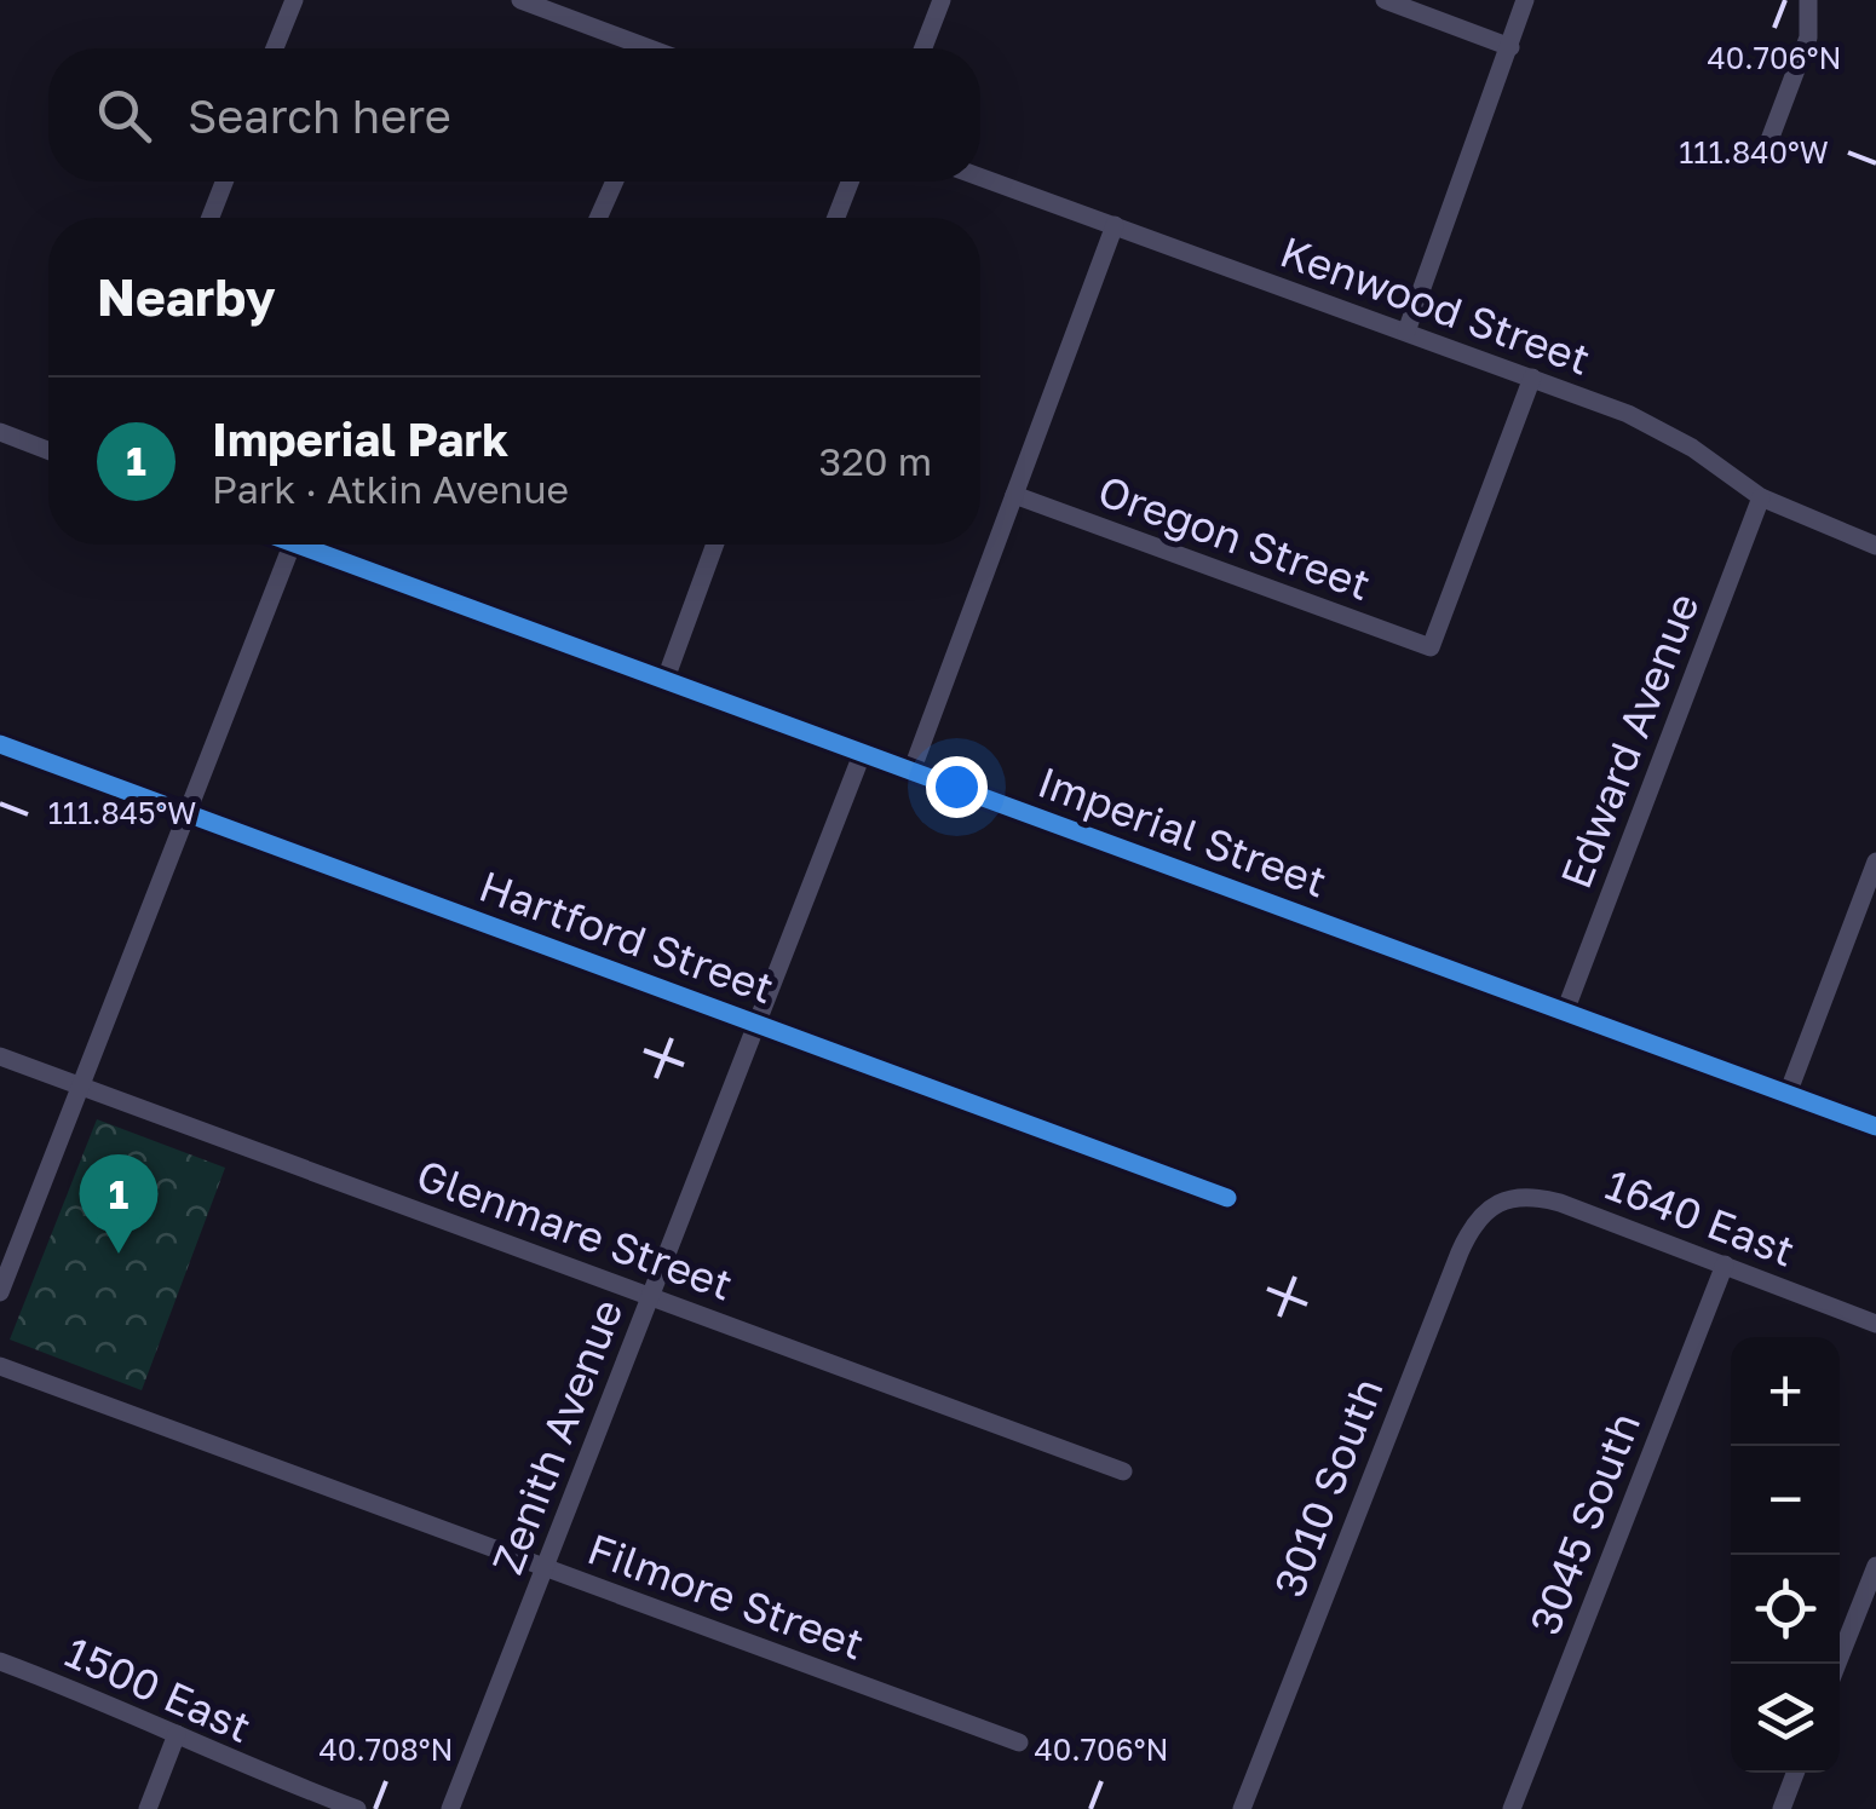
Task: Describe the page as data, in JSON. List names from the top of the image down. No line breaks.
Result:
{"streets":{"street":["Kenwood Street","Oregon Street","Edward Avenue","Imperial Street","Hartford Street","1640 East","Glenmare Street","Zenith Avenue","3010 South","3045 South","Filmore Street","1500 East"]},"crossings":[["Kenwood Street","Oregon Street"],["Kenwood Street","Edward Avenue"],["Edward Avenue","Imperial Street"],["Imperial Street","Zenith Avenue"],["Hartford Street","Zenith Avenue"],["1640 East","3010 South"],["1640 East","3045 South"],["Glenmare Street","Zenith Avenue"],["Zenith Avenue","Filmore Street"]],"page":{"search":"Search here","heading":"Nearby","list":[{"mark":"1","name":"Imperial Park","note":"Park · Atkin Avenue","value":"320 m"}],"pins":"1","map_buttons":["+","−"]},"coordinates":["40.706°N","111.840°W","111.845°W","40.708°N"]}
